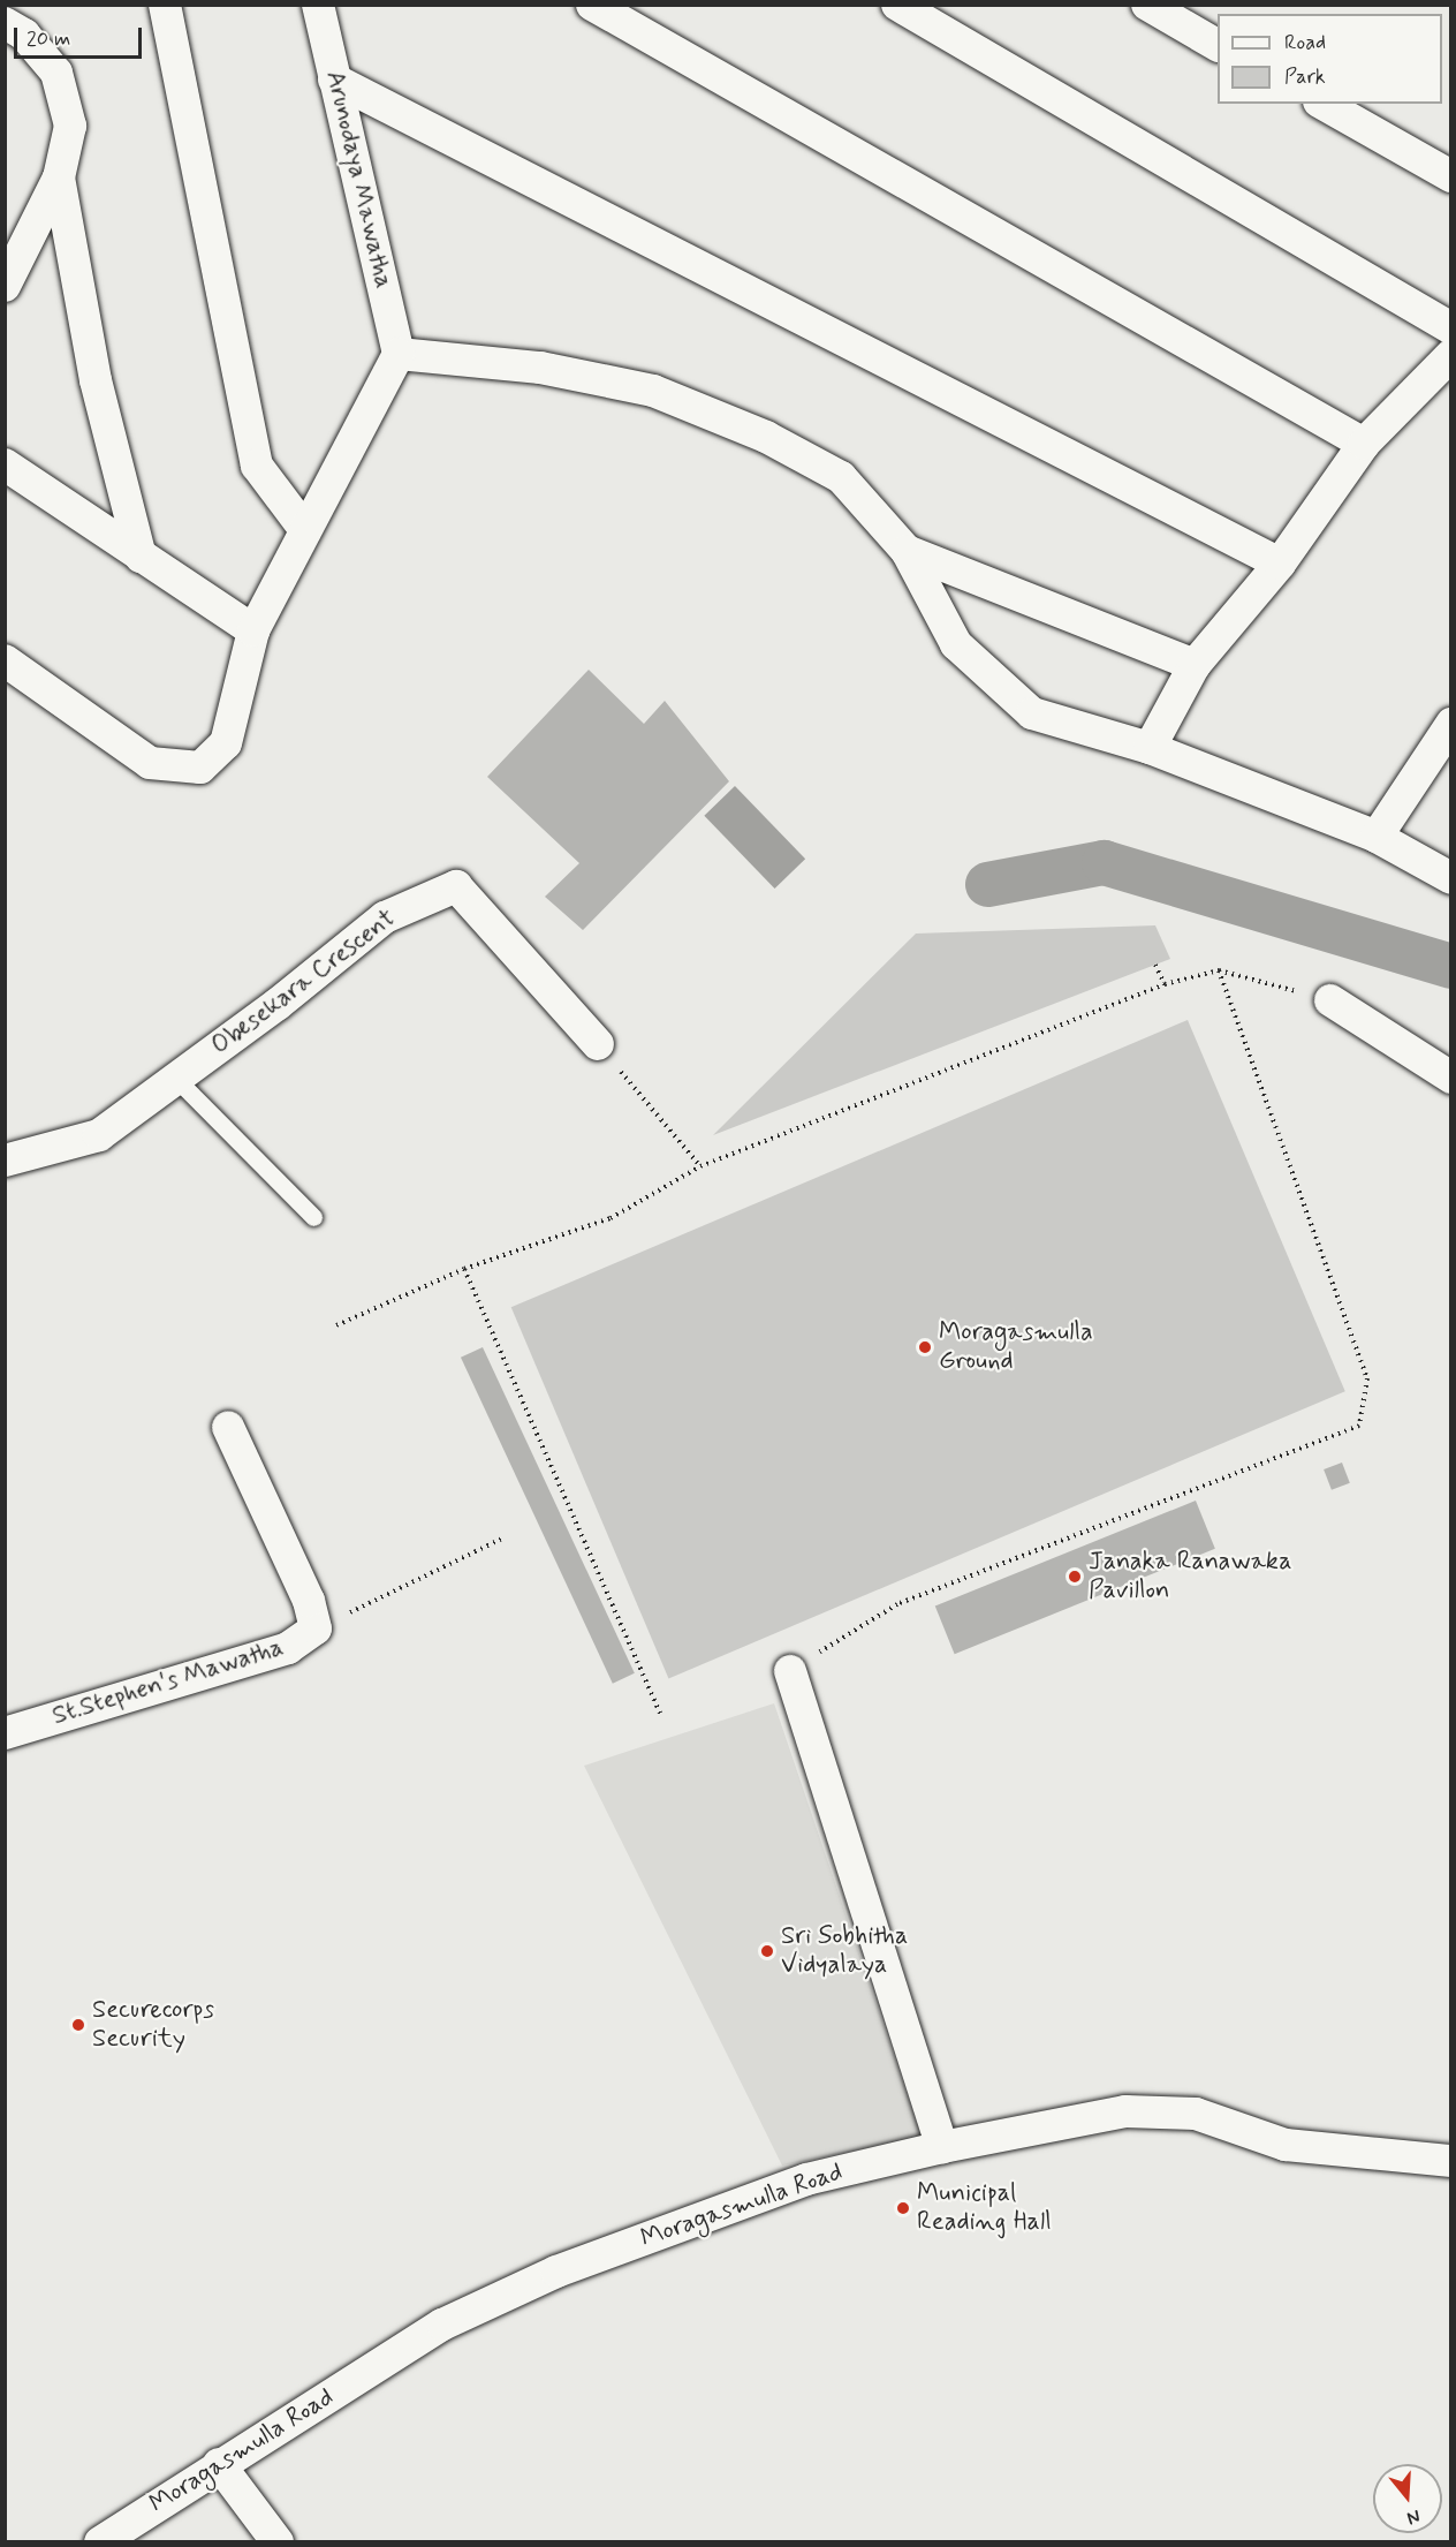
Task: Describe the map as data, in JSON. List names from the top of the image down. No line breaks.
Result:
{"streets":{"street":["Arunodaya Mawatha","Obesekara Crescent","St.Stephen's Mawatha","Moragasmulla Road"]},"places":["Moragasmulla Ground","Janaka Ranawaka Pavillon","Sri Sobhitha Vidyalaya","Securecorps Security","Municipal Reading Hall"],"legend":["Road","Park"],"scale_bar":"20 m","north":"bottom"}
